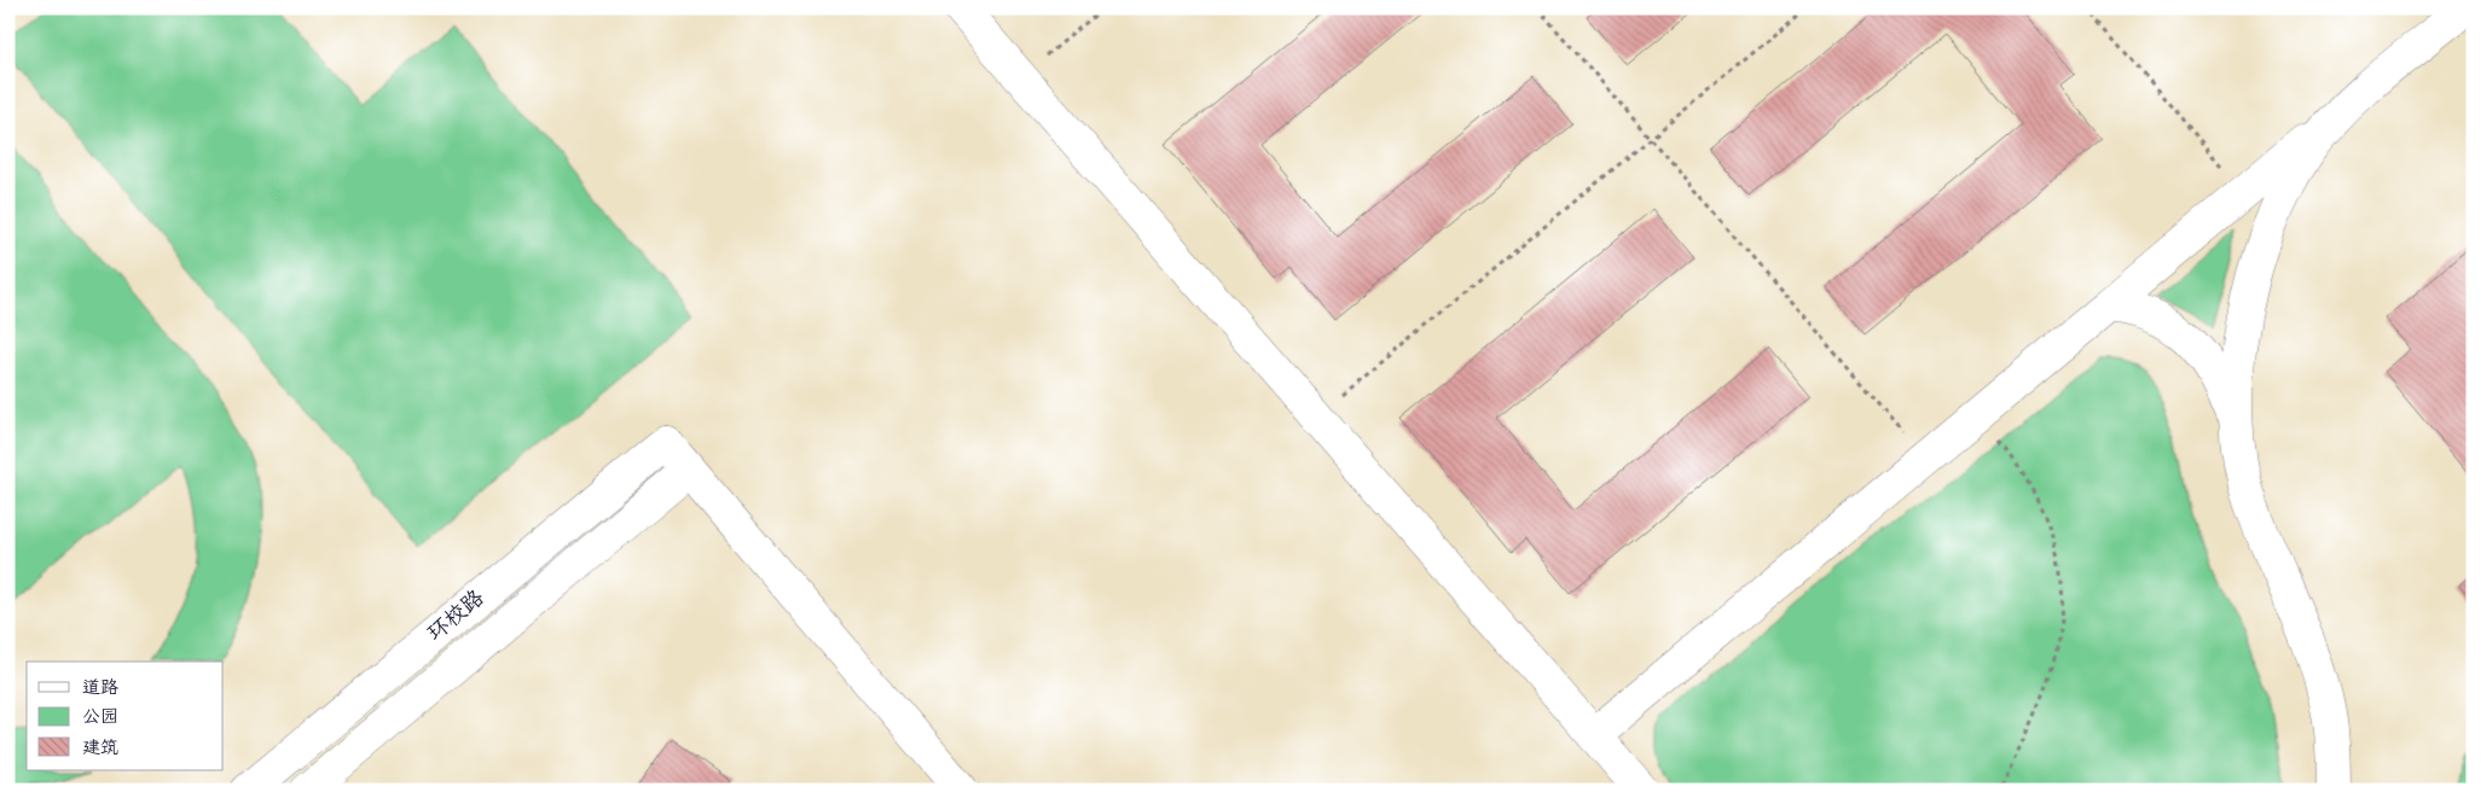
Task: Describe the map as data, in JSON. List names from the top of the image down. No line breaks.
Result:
{"streets":{"street":["环校路"]},"legend":["道路","公园","建筑"]}
